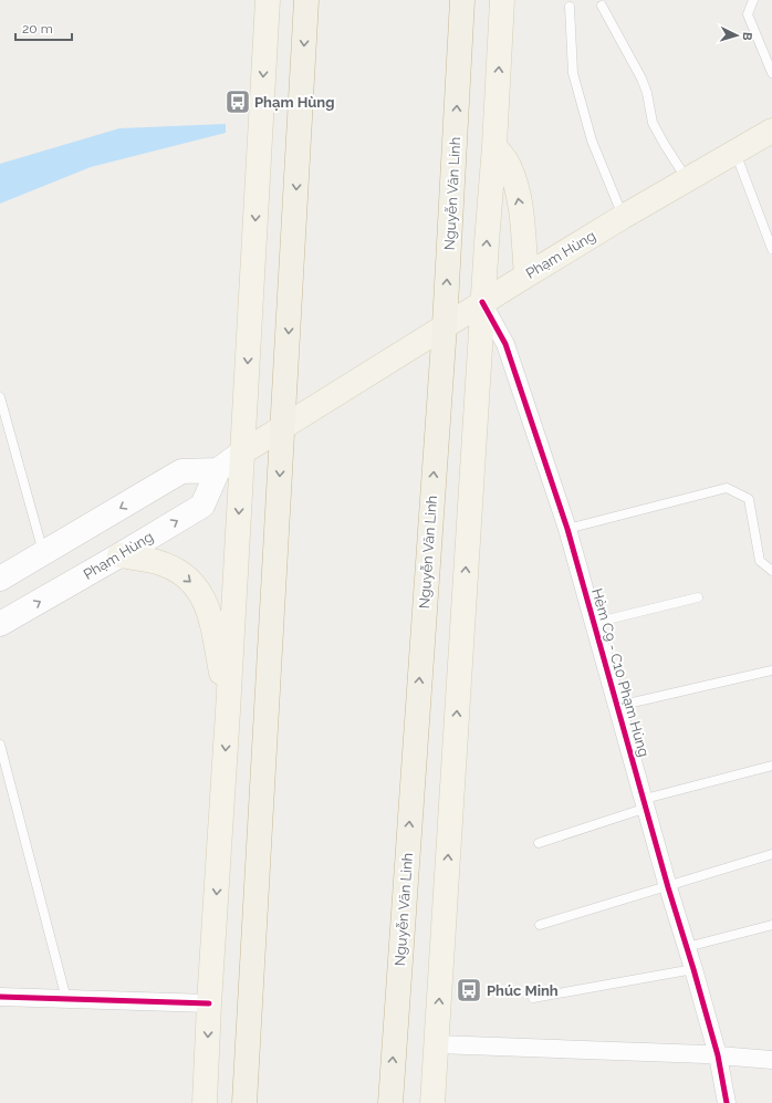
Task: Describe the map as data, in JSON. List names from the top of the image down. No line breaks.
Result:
{"streets":{"highway":["Nguyễn Văn Linh"],"main road":["Phạm Hùng"],"street":["Hẻm C9 - C10 Phạm Hùng"]},"crossings":[["Nguyễn Văn Linh","Phạm Hùng"],["Phạm Hùng","Hẻm C9 - C10 Phạm Hùng"]],"places":{"bus stop":["Phạm Hùng","Phúc Minh"]},"scale_bar":"20 m","north":"right"}
